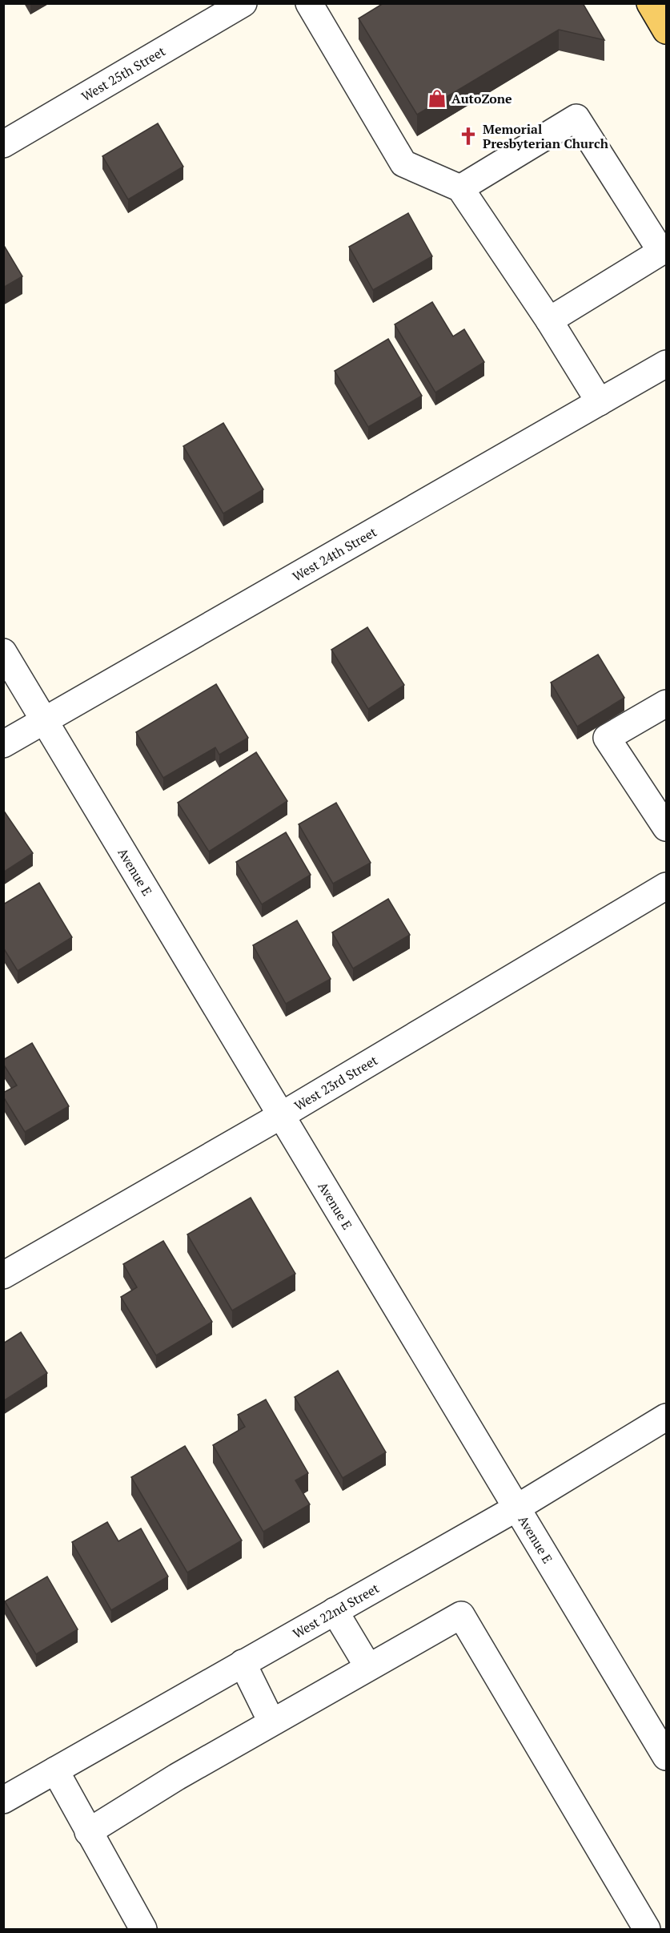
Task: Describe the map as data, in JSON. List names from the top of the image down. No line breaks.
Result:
{"streets":{"street":["West 25th Street","West 24th Street","Avenue E","West 23rd Street","West 22nd Street"]},"crossings":[["West 24th Street","Avenue E"],["Avenue E","West 23rd Street"],["Avenue E","West 22nd Street"]],"places":{"shop":["AutoZone"],"church":["Memorial Presbyterian Church"]}}
